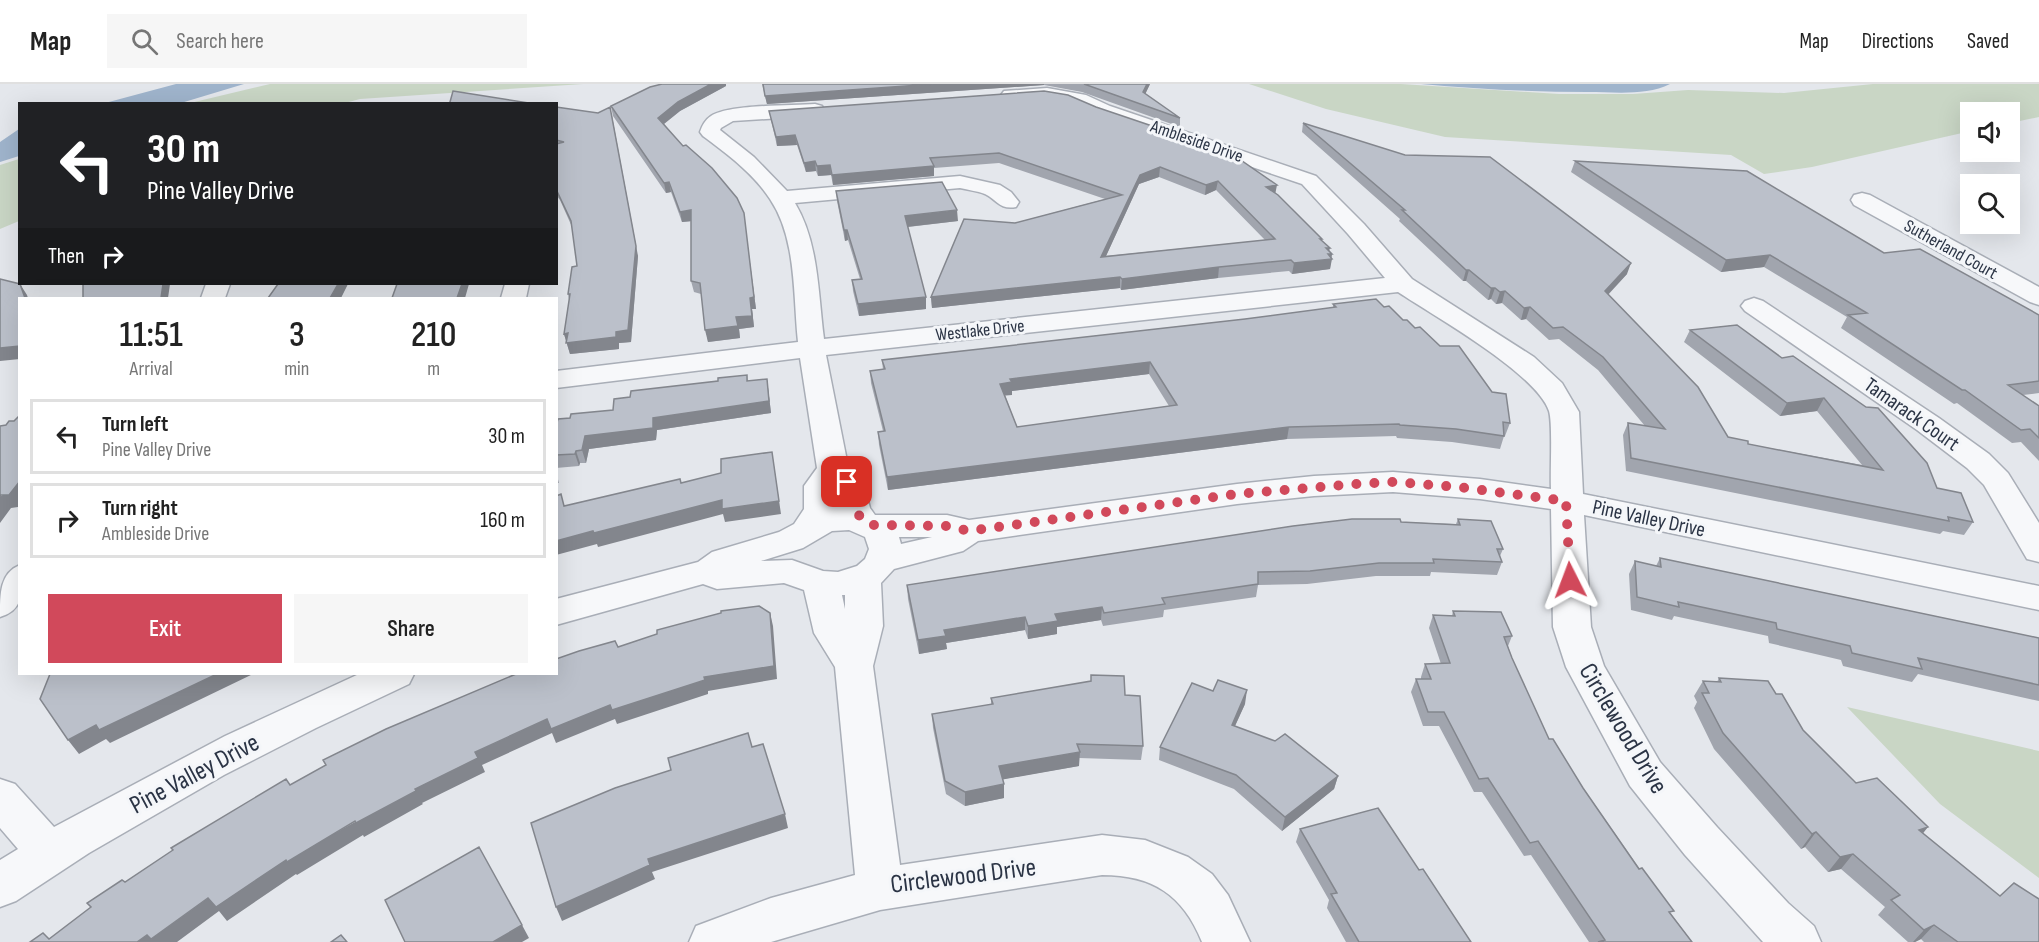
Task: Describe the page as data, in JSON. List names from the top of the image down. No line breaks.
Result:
{"streets":{"street":["Ambleside Drive","Sutherland Court","Westlake Drive","Tamarack Court","Pine Valley Drive","Circlewood Drive"]},"crossings":[["Ambleside Drive","Westlake Drive"],["Ambleside Drive","Pine Valley Drive"],["Ambleside Drive","Circlewood Drive"],["Pine Valley Drive","Circlewood Drive"]],"page":{"header":"Map","search":"Search here","nav":["Map","Directions","Saved"],"turn":["30 m","Pine Valley Drive"],"then":"Then","eta":["11:51","Arrival","3","min","210","m"],"list":[{"name":"Turn left","note":"Pine Valley Drive","value":"30 m"},{"name":"Turn right","note":"Ambleside Drive","value":"160 m"}],"buttons":["Exit","Share"]}}
